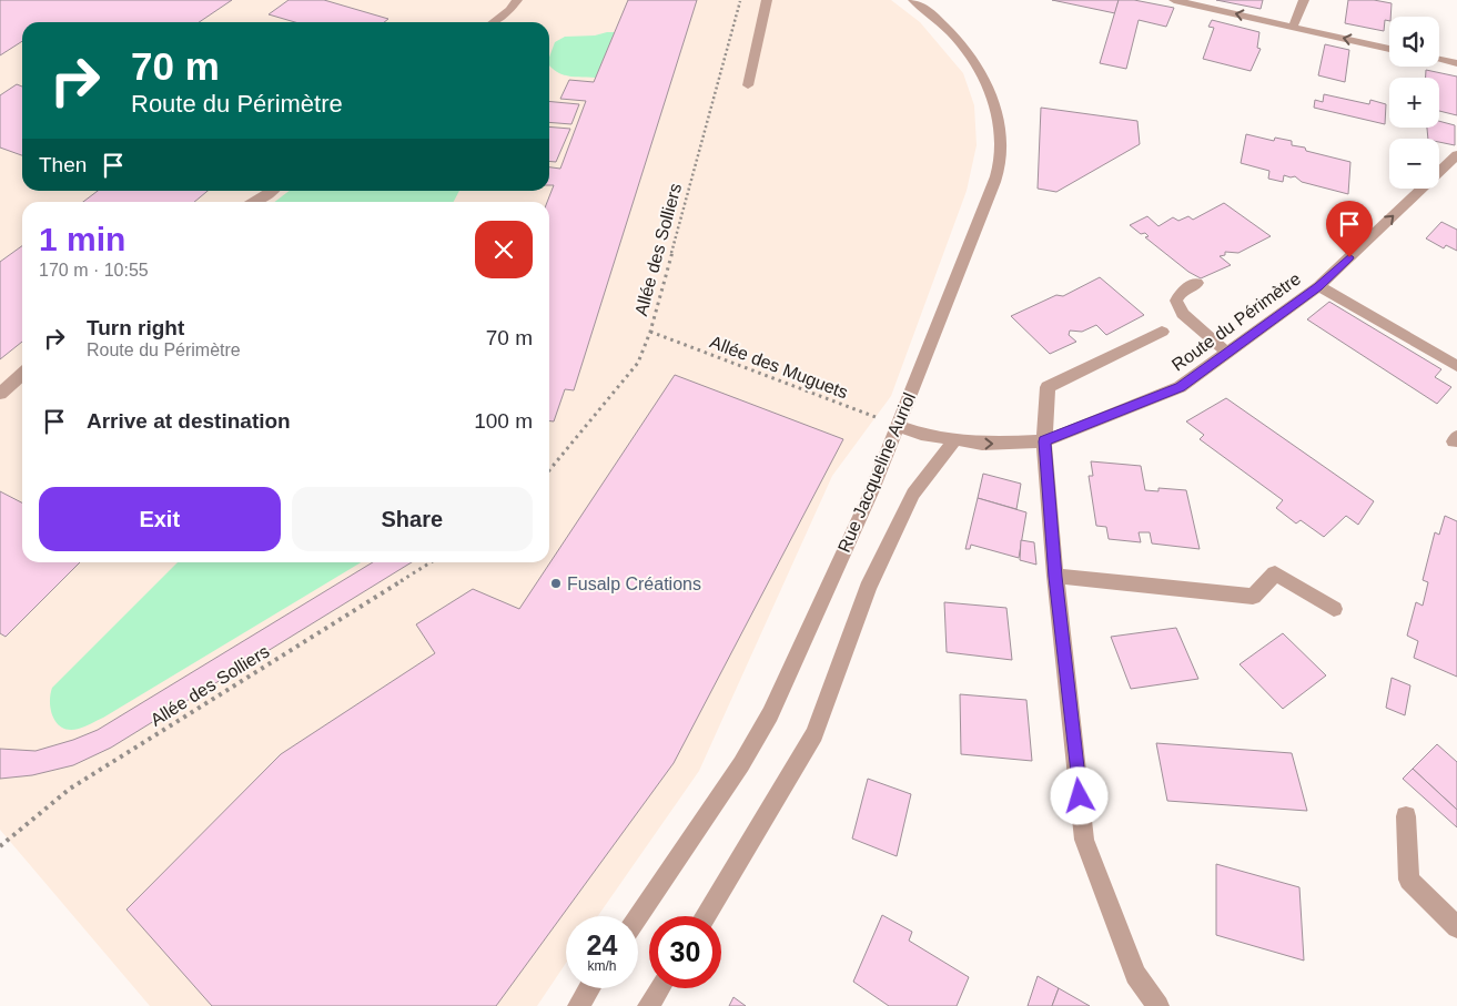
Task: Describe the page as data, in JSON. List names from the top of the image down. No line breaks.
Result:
{"streets":{"street":["Route du Périmètre","Rue Jacqueline Auriol"],"path":["Allée des Solliers","Allée des Muguets"]},"crossings":[["Allée des Solliers","Allée des Muguets"],["Route du Périmètre","Allée des Muguets"],["Route du Périmètre","Rue Jacqueline Auriol"],["Allée des Muguets","Rue Jacqueline Auriol"]],"one_way":["Route du Périmètre"],"places":["Fusalp Créations"],"page":{"map_buttons":["+","−"],"turn":["70 m","Route du Périmètre"],"then":"Then","heading":["1 min","170 m · 10:55"],"list":[{"name":"Turn right","note":"Route du Périmètre","value":"70 m"},{"name":"Arrive at destination","value":"100 m"}],"buttons":["Exit","Share"],"speed":"24 km/h","limit":"30"}}
